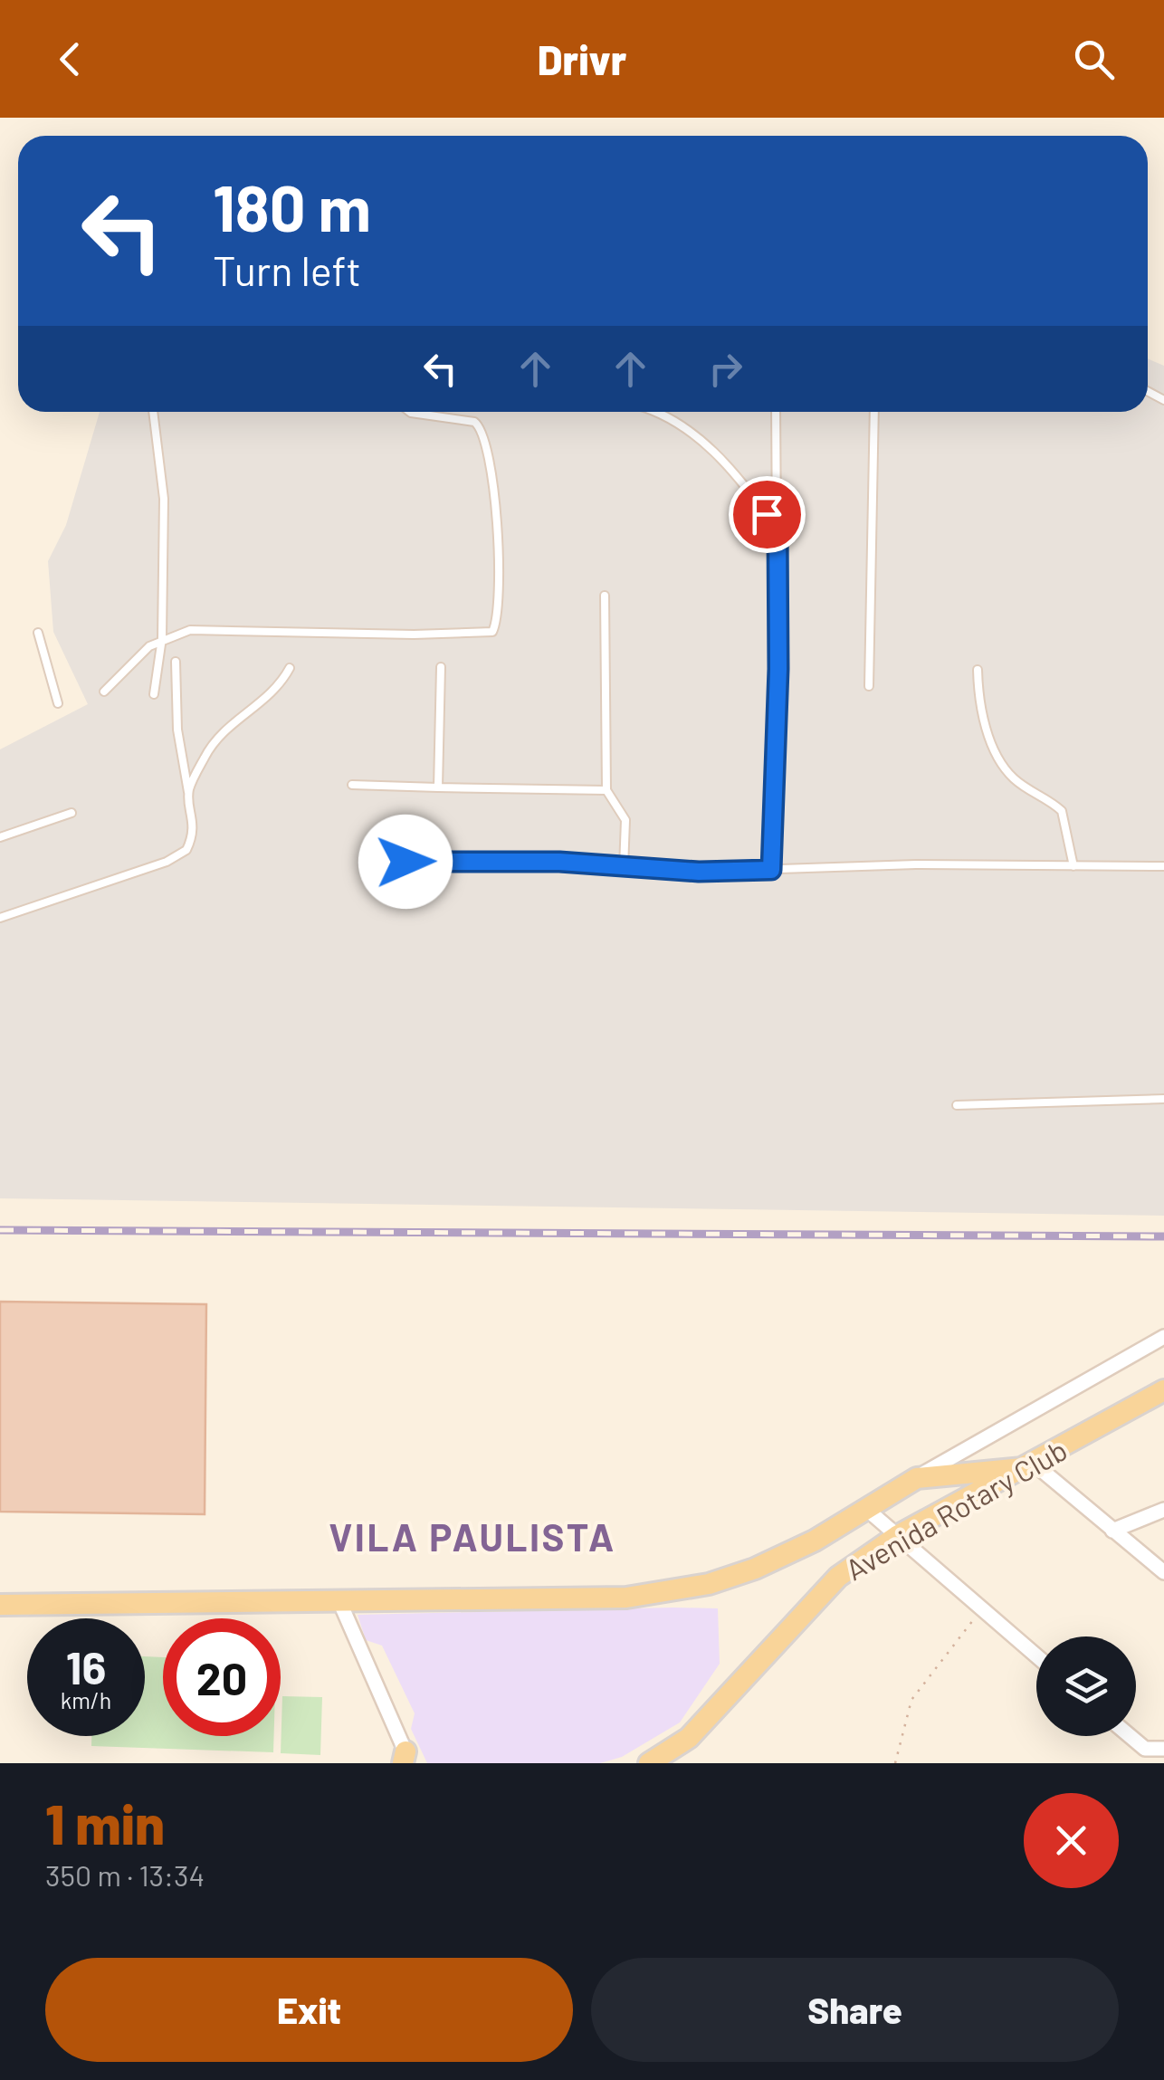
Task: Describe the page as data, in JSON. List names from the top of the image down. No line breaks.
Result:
{"streets":{"main road":["Avenida Rotary Club"]},"districts":["VILA PAULISTA"],"page":{"header":"Drivr","turn":["180 m","Turn left"],"speed":"16 km/h","limit":"20","heading":["1 min","350 m · 13:34"],"buttons":["Exit","Share"]}}
